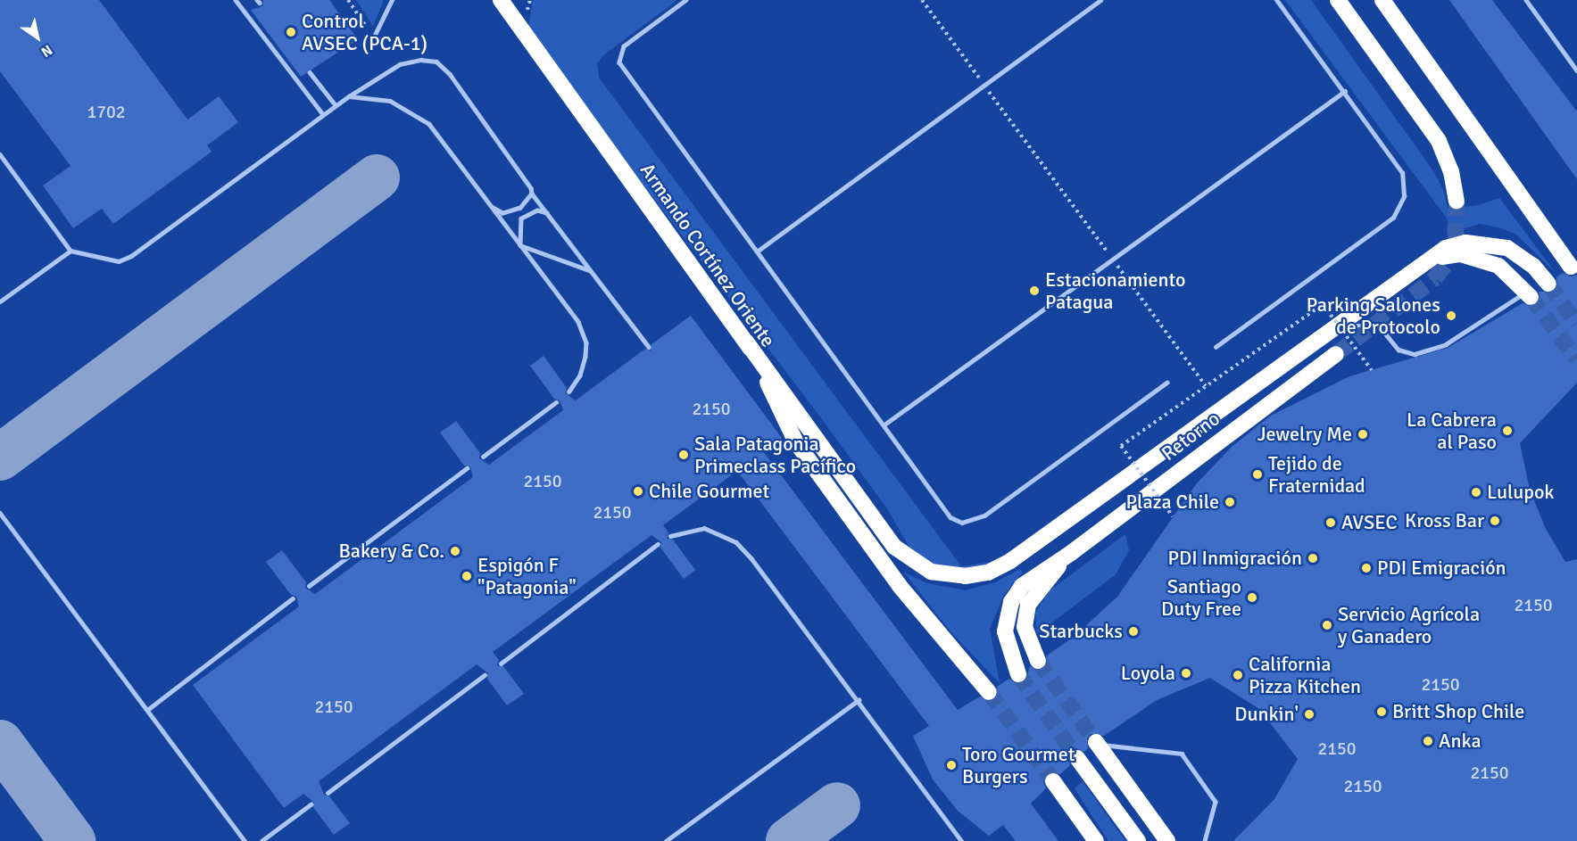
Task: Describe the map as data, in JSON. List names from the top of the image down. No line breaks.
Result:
{"streets":{"highway":["Armando Cortínez Oriente","Retorno"]},"places":["Control AVSEC (PCA-1)","Estacionamiento Patagua","Parking Salones de Protocolo","La Cabrera al Paso","Jewelry Me","Sala Patagonia Primeclass Pacífico","Tejido de Fraternidad","Chile Gourmet","Lulupok","Plaza Chile","Kross Bar","AVSEC","Bakery & Co.","PDI Inmigración","PDI Emigración","Espigón F \"Patagonia\"","Santiago Duty Free","Servicio Agrícola y Ganadero","Starbucks","Loyola","California Pizza Kitchen","Britt Shop Chile","Dunkin'","Anka","Toro Gourmet Burgers"],"house_numbers":["1702","2150","2150","2150","2150","2150","2150","2150","2150","2150"],"north":"bottom right"}
